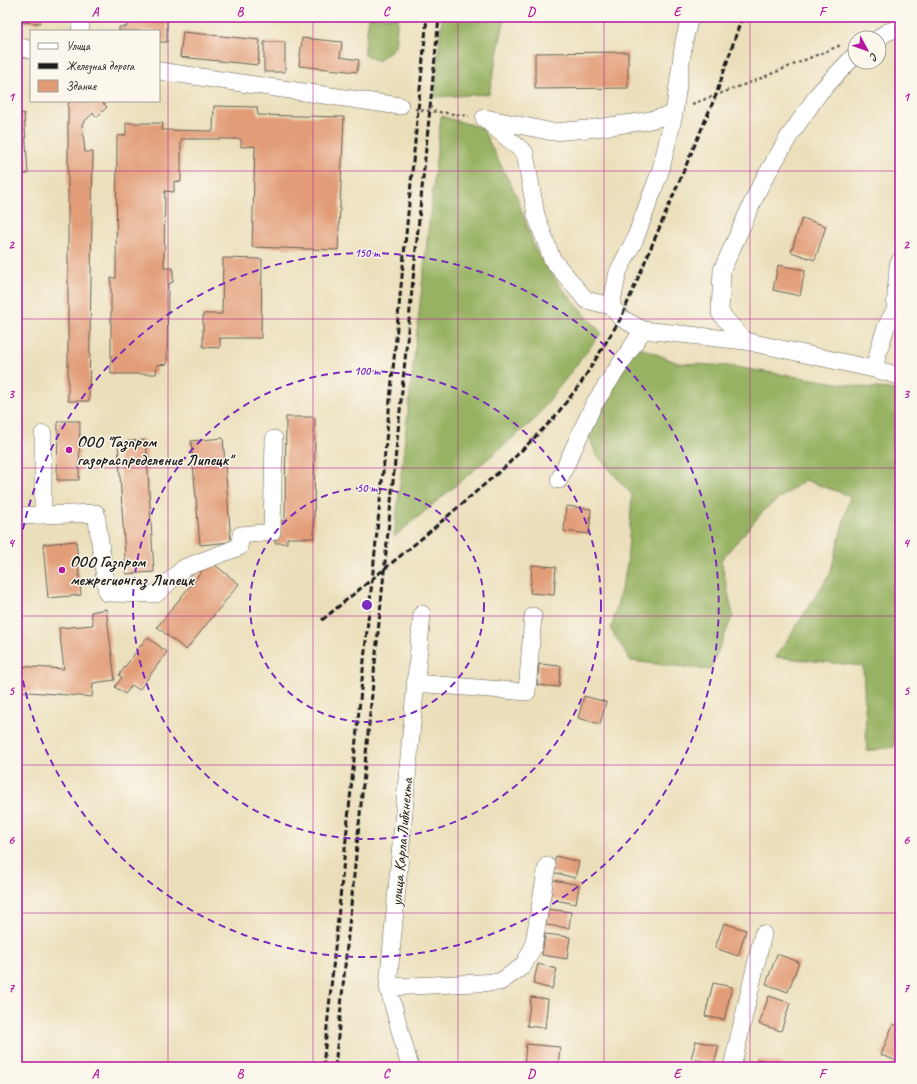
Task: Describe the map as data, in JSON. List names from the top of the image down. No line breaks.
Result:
{"streets":{"street":["улица Карла Либкнехта"]},"places":["ООО \"Газпром газораспределение Липецк\"","ООО Газпром межрегионгаз Липецк"],"legend":["Улица","Железная дорога","Здание"],"north":"bottom right","grid":{"columns":["A","B","C","D","E","F"],"rows":["1","2","3","4","5","6","7"]},"rings":["150 m","100 m","50 m"]}
